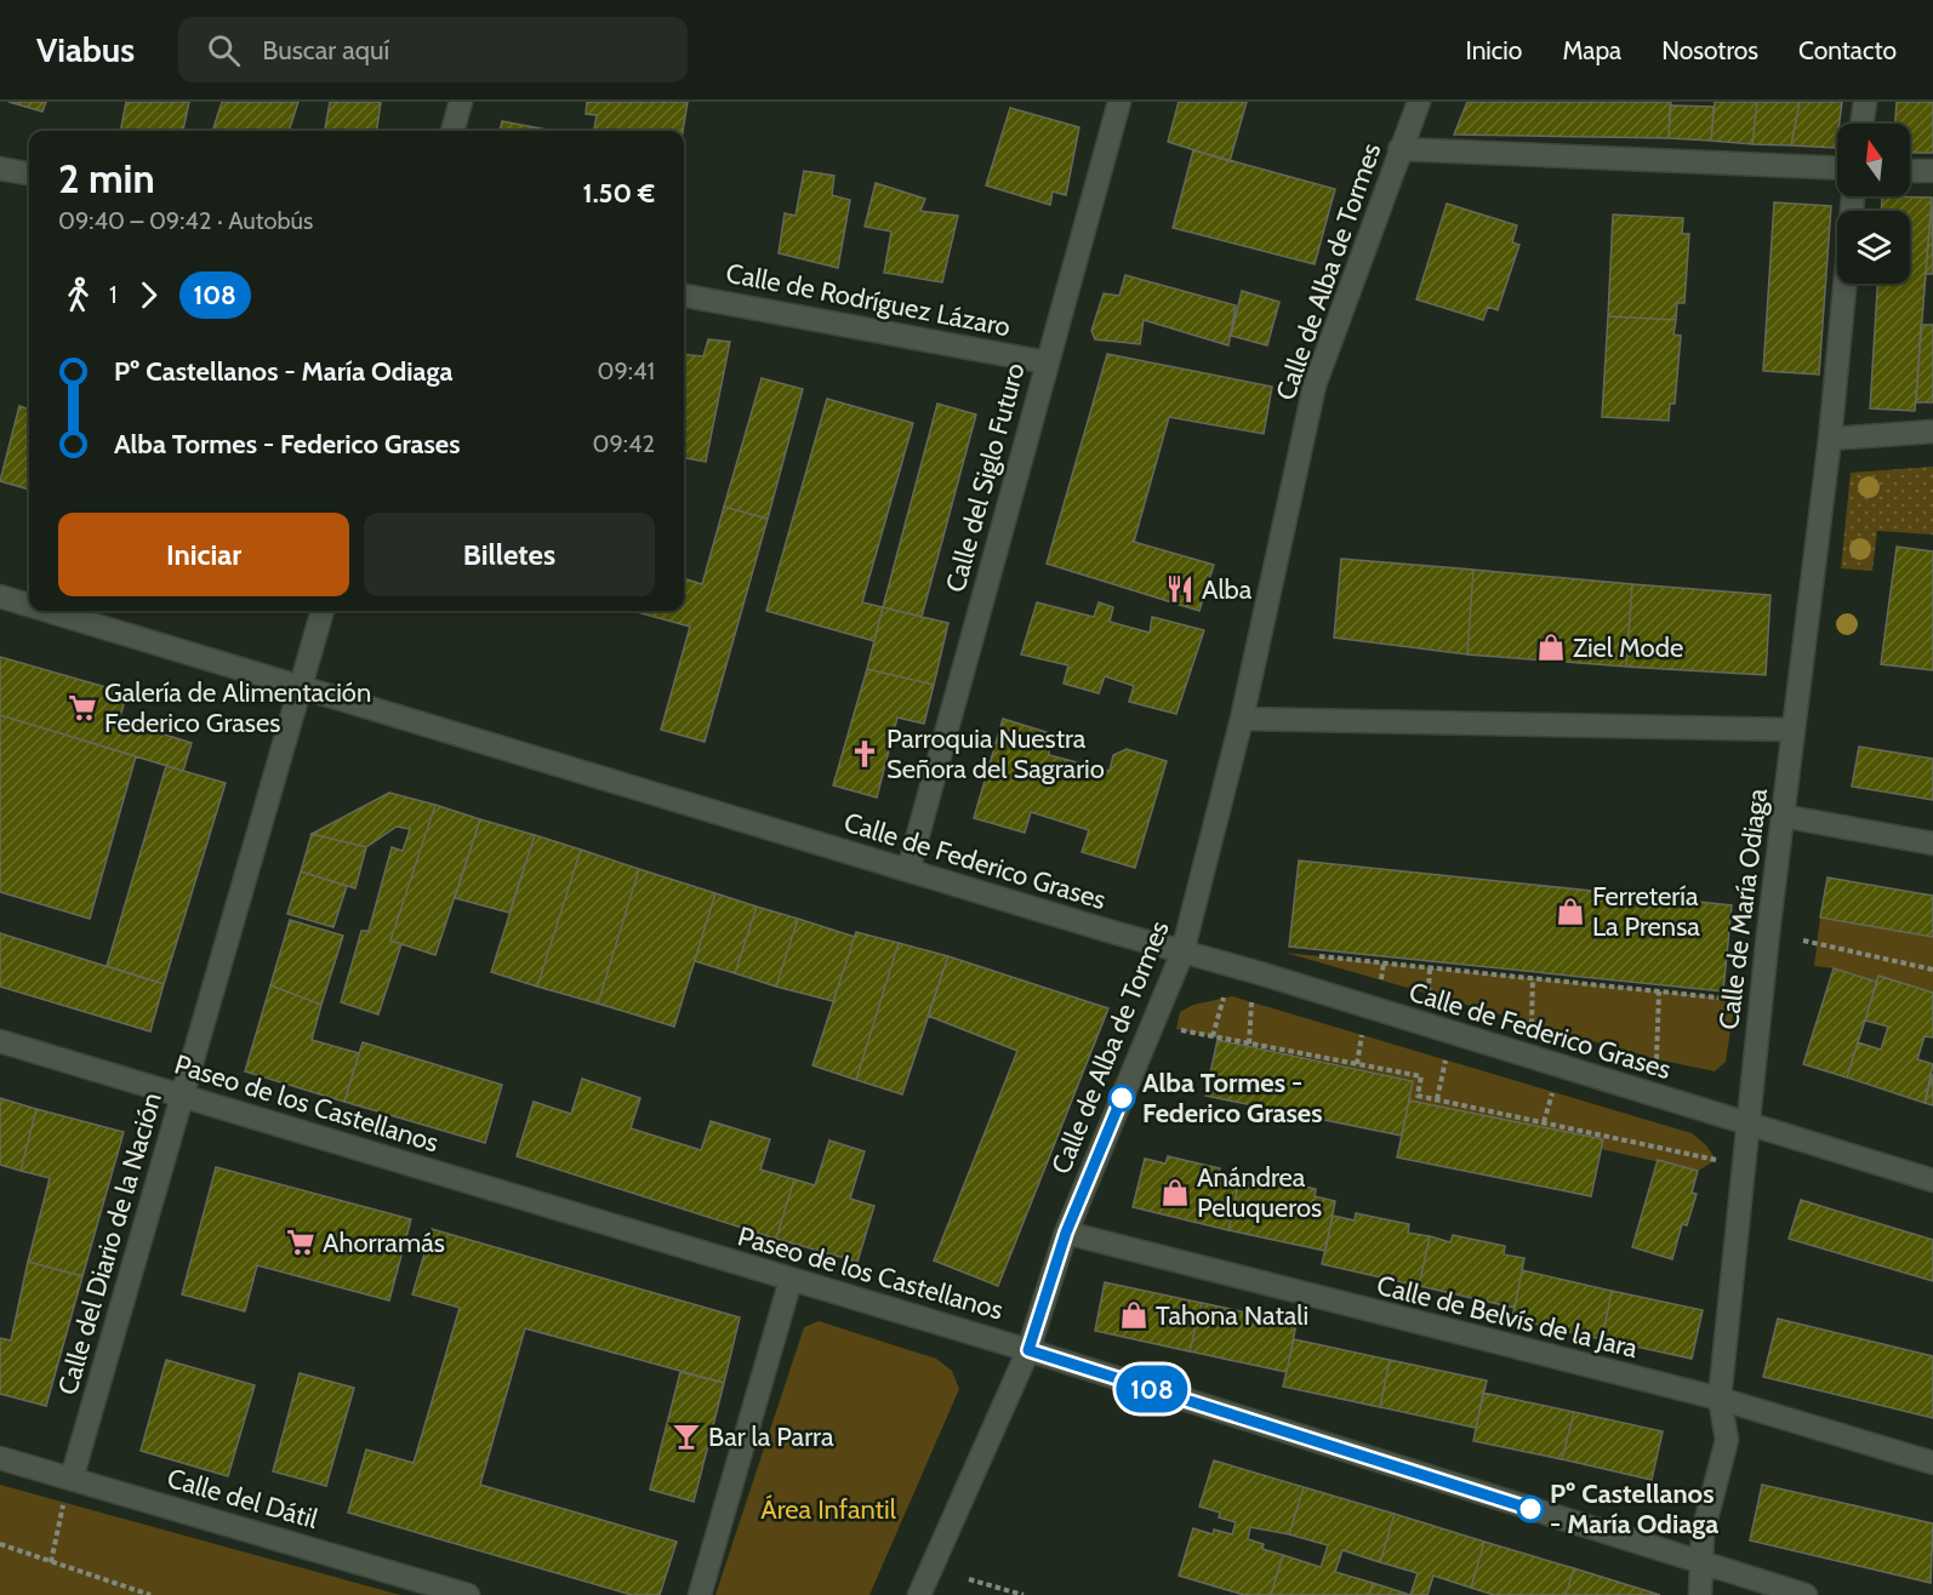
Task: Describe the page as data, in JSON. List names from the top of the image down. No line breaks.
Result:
{"streets":{"street":["Calle de Alba de Tormes","Calle de Rodríguez Lázaro","Calle del Siglo Futuro","Calle de Federico Grases","Calle de María Odiaga","Paseo de los Castellanos","Calle del Diario de la Nación","Calle de Belvís de la Jara","Calle del Dátil"]},"crossings":[["Calle de Alba de Tormes","Calle de Federico Grases"],["Calle de Alba de Tormes","Paseo de los Castellanos"],["Calle de Alba de Tormes","Calle de Belvís de la Jara"],["Calle de Rodríguez Lázaro","Calle del Siglo Futuro"],["Calle del Siglo Futuro","Calle de Federico Grases"],["Calle de Federico Grases","Calle de María Odiaga"],["Calle de Federico Grases","Calle del Diario de la Nación"],["Calle de María Odiaga","Paseo de los Castellanos"],["Calle de María Odiaga","Calle de Belvís de la Jara"],["Paseo de los Castellanos","Calle del Diario de la Nación"],["Calle del Diario de la Nación","Calle del Dátil"]],"parks":["Área Infantil"],"places":{"restaurant":["Alba"],"shop":["Ziel Mode","Ferretería La Prensa","Anándrea Peluqueros","Tahona Natali"],"supermarket":["Galería de Alimentación Federico Grases","Ahorramás"],"church":["Parroquia Nuestra Señora del Sagrario"],"other":["Alba Tormes - Federico Grases","Pº Castellanos - María Odiaga"],"bar":["Bar la Parra"]},"lines":["bus line 108"],"north":"top","page":{"header":"Viabus","search":"Buscar aquí","nav":["Inicio","Mapa","Nosotros","Contacto"],"on_map":"108","heading":["2 min","09:40 – 09:42 · Autobús","1.50 €"],"legs":["1","108"],"list":[{"name":"Pº Castellanos - María Odiaga","value":"09:41"},{"name":"Alba Tormes - Federico Grases","value":"09:42"}],"buttons":["Iniciar","Billetes"]}}
